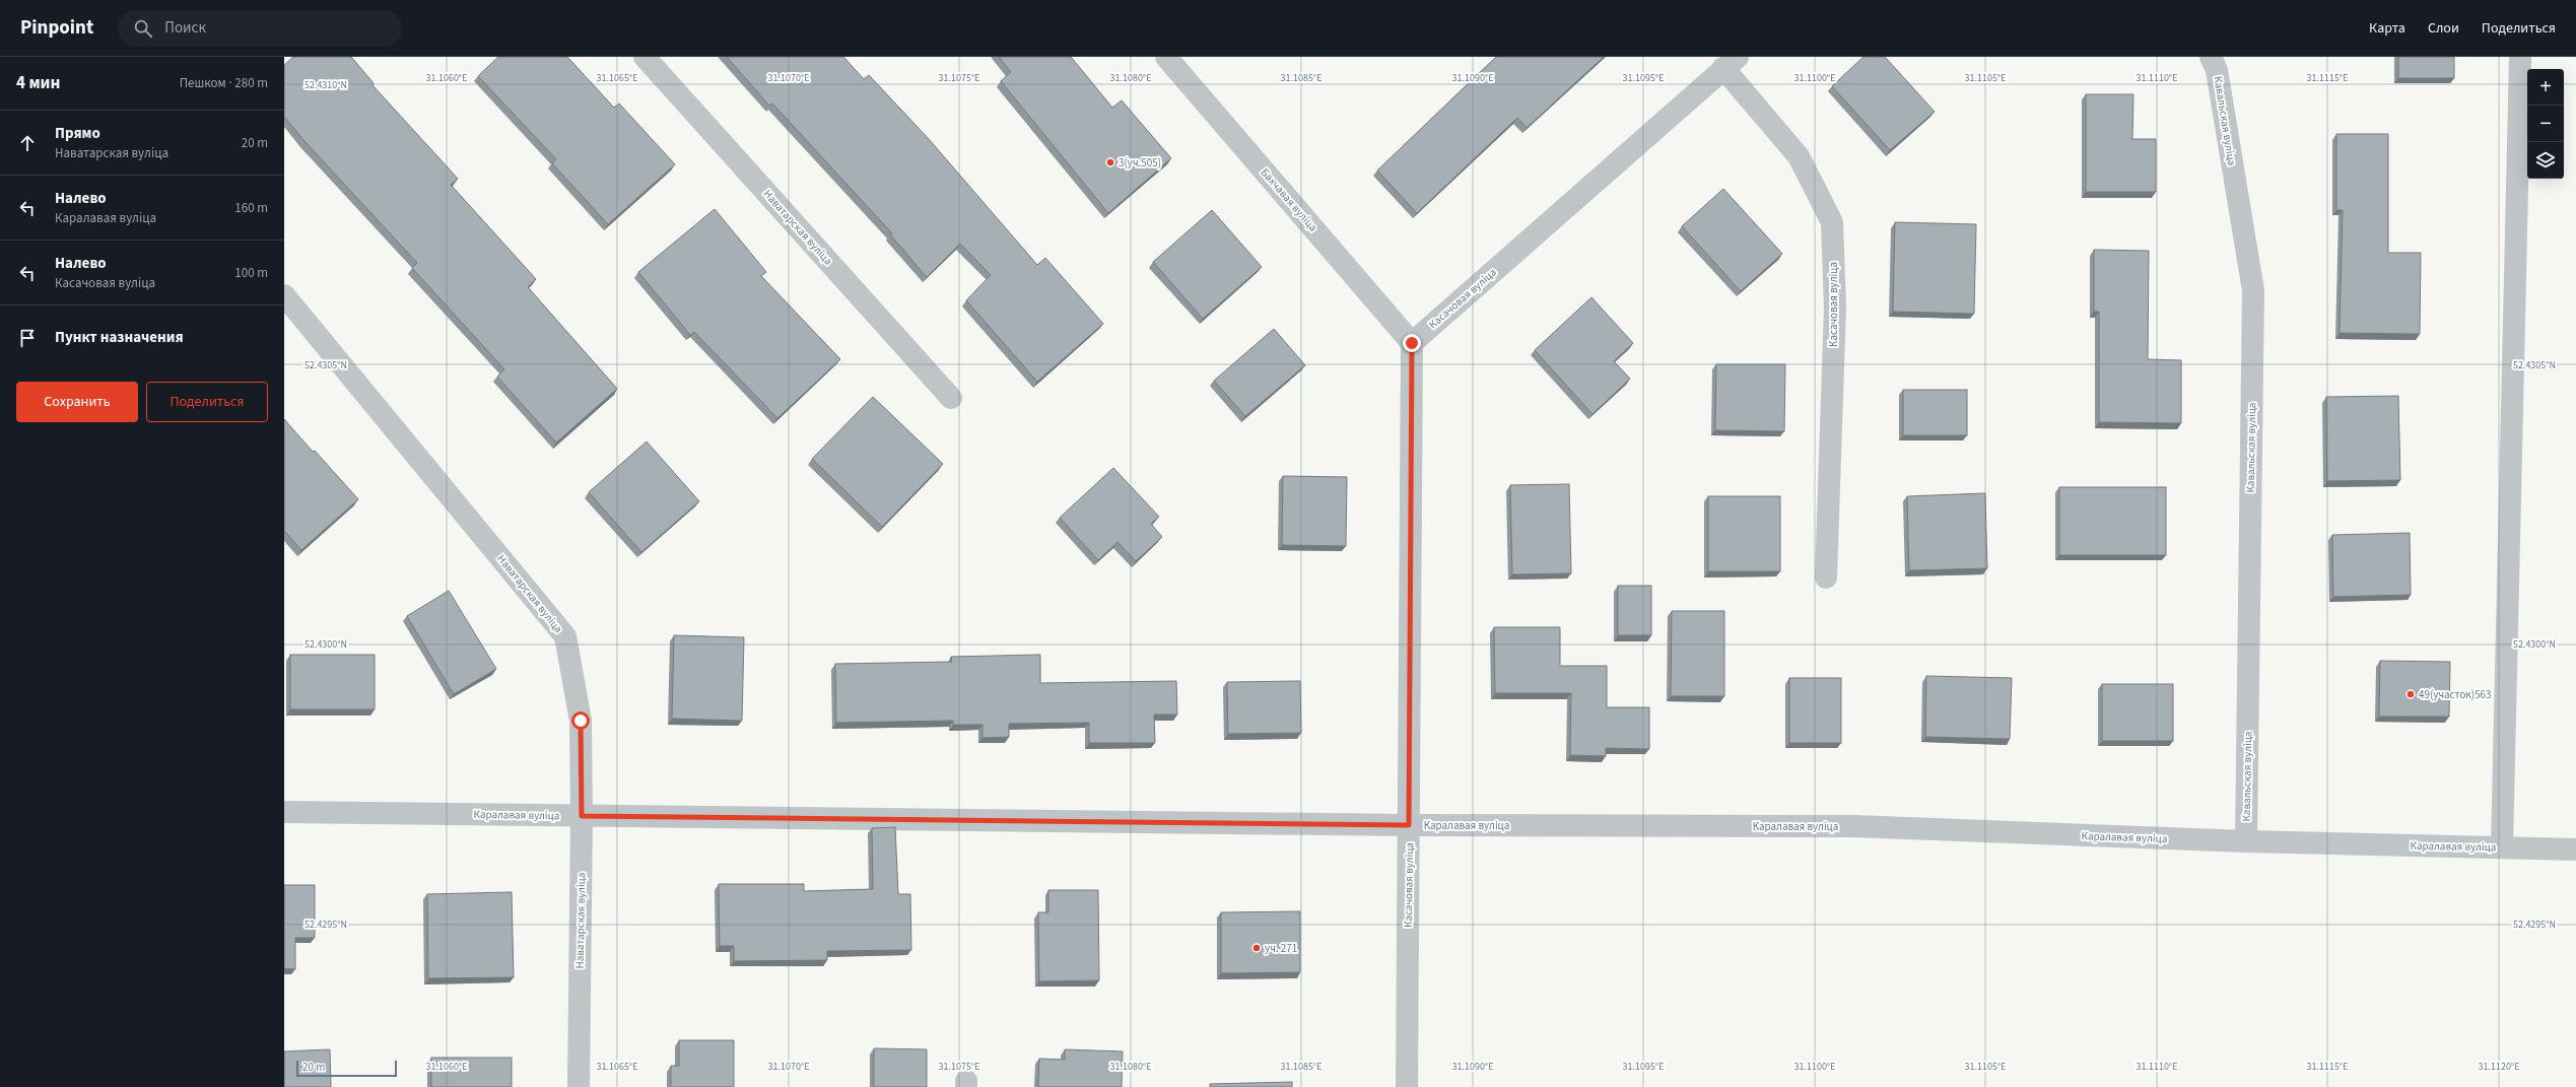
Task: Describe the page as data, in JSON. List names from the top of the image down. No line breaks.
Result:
{"streets":{"street":["Кавальская вуліца","Бахчавая вуліца","Наватарская вуліца","Касачовая вуліца","Каралавая вуліца"]},"crossings":[["Кавальская вуліца","Каралавая вуліца"],["Бахчавая вуліца","Касачовая вуліца"],["Наватарская вуліца","Каралавая вуліца"],["Касачовая вуліца","Каралавая вуліца"]],"places":["3(уч.505)","49(участок)563","уч. 271"],"scale_bar":"20 m","page":{"header":"Pinpoint","search":"Поиск","nav":["Карта","Слои","Поделиться"],"heading":["4 мин","Пешком · 280 m"],"map_buttons":["+","−"],"list":[["Прямо","Наватарская вуліца","20 m"],["Налево","Каралавая вуліца","160 m"],["Налево","Касачовая вуліца","100 m"],"Пункт назначения"],"buttons":["Сохранить","Поделиться"],"scale":"20 m"},"coordinates":["31.1060°E","31.1065°E","31.1070°E","31.1075°E","31.1080°E","31.1085°E","31.1090°E","31.1095°E","31.1100°E","31.1105°E","31.1110°E","31.1115°E","52.4310°N","52.4305°N","52.4300°N","52.4295°N","31.1120°E"]}
